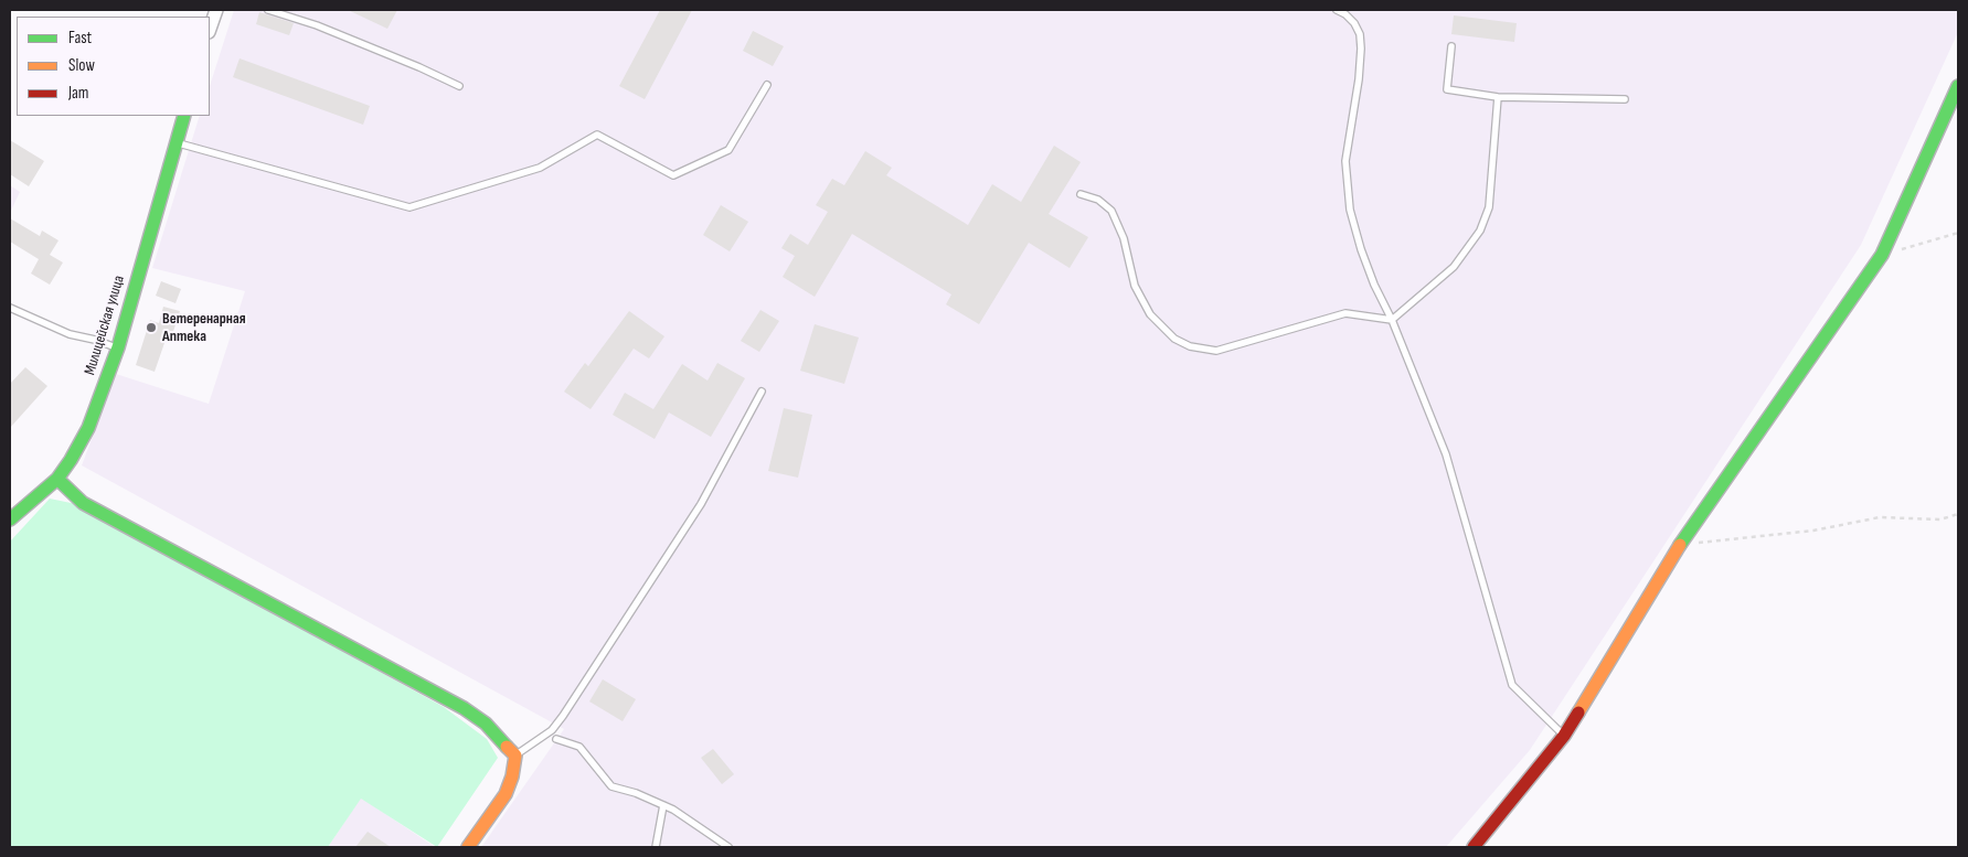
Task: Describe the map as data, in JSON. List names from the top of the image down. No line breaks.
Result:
{"streets":{"street":["Милицейская улица"]},"places":["Ветеренарная Аптека"],"legend":["Fast","Slow","Jam"]}
